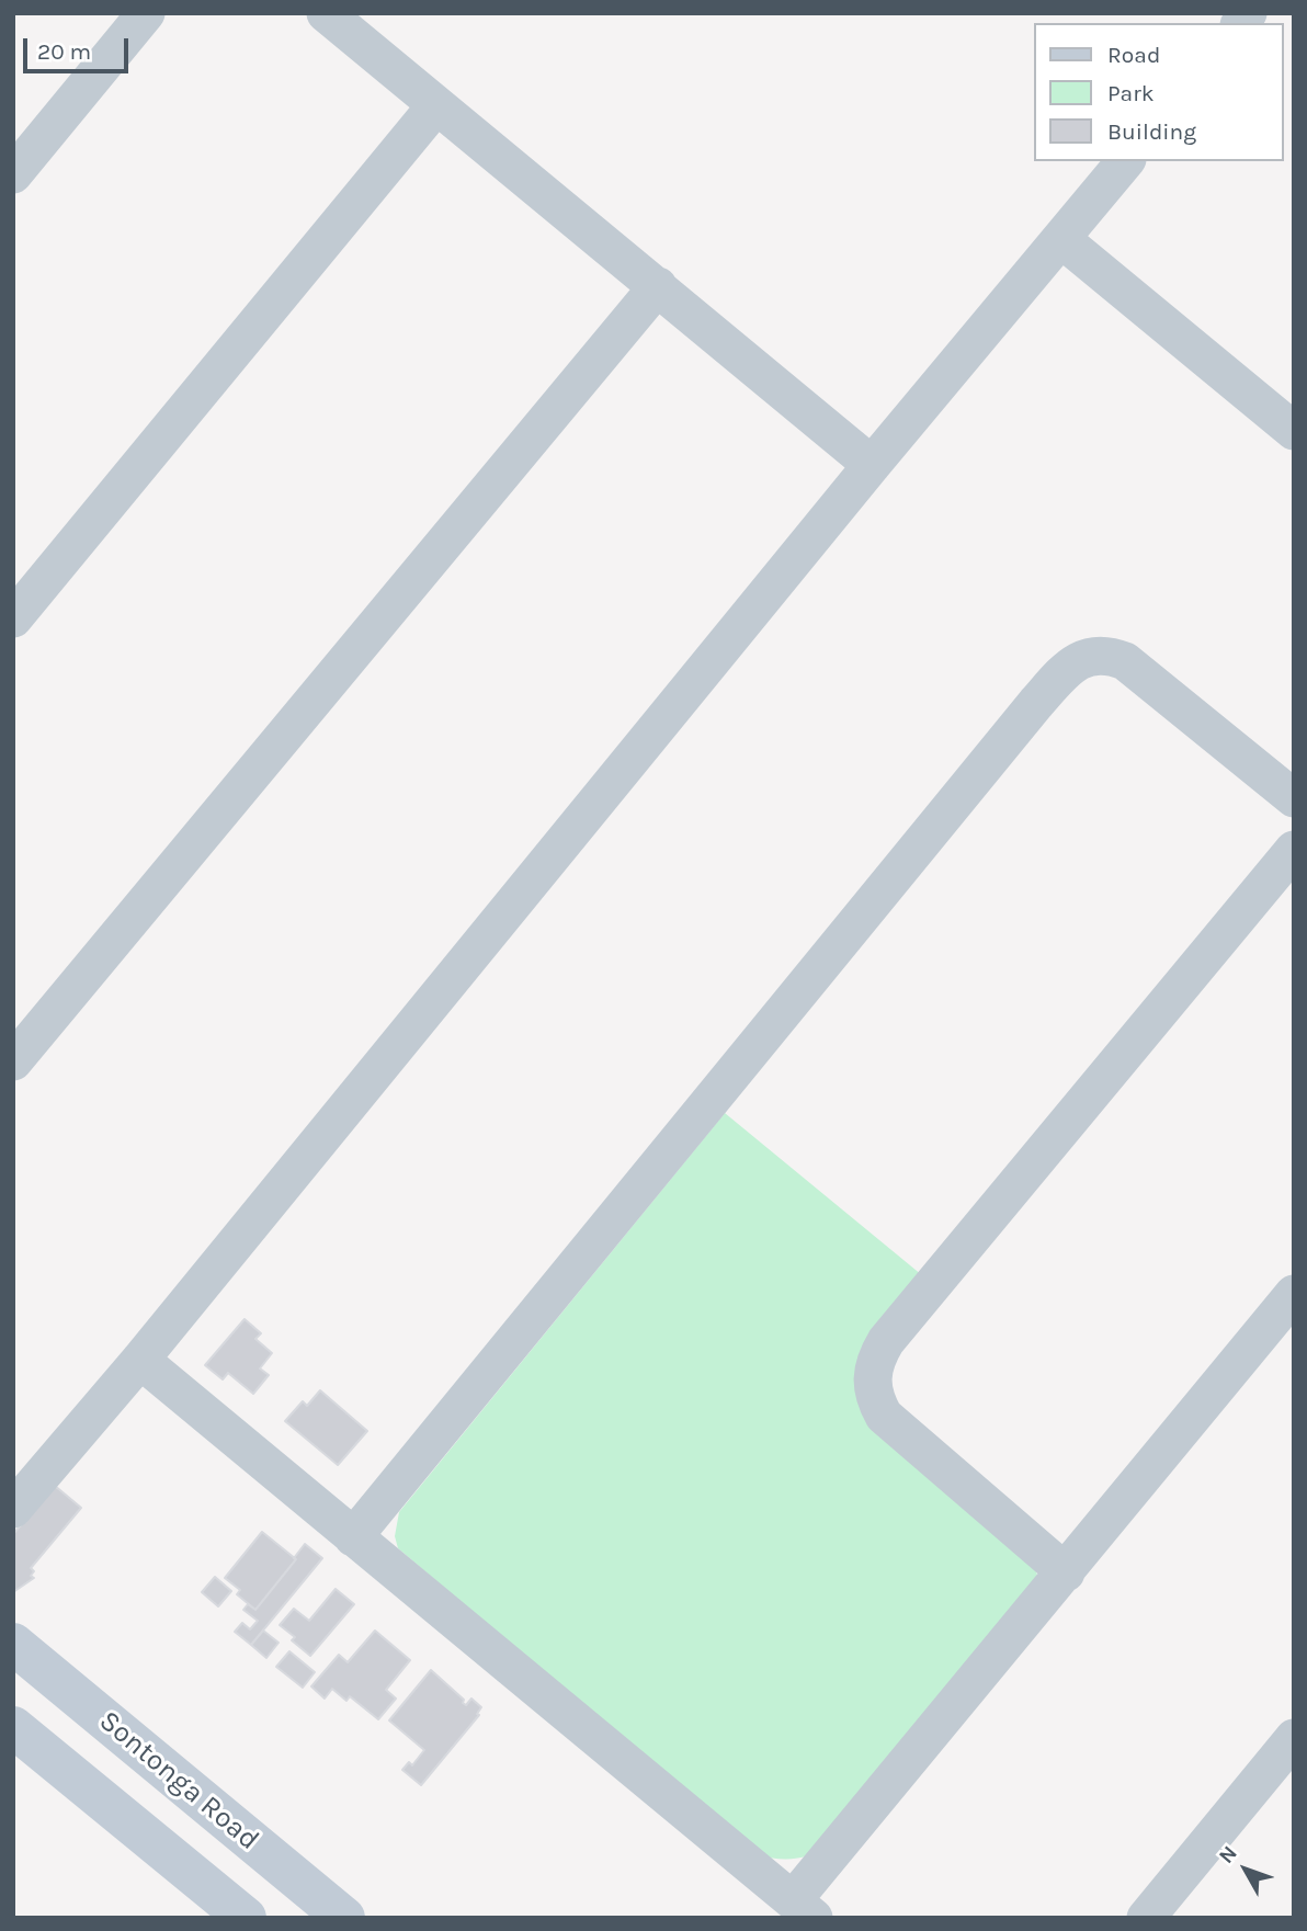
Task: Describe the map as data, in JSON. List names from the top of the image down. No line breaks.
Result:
{"streets":{"main road":["Sontonga Road"]},"legend":["Road","Park","Building"],"scale_bar":"20 m","north":"top left"}
